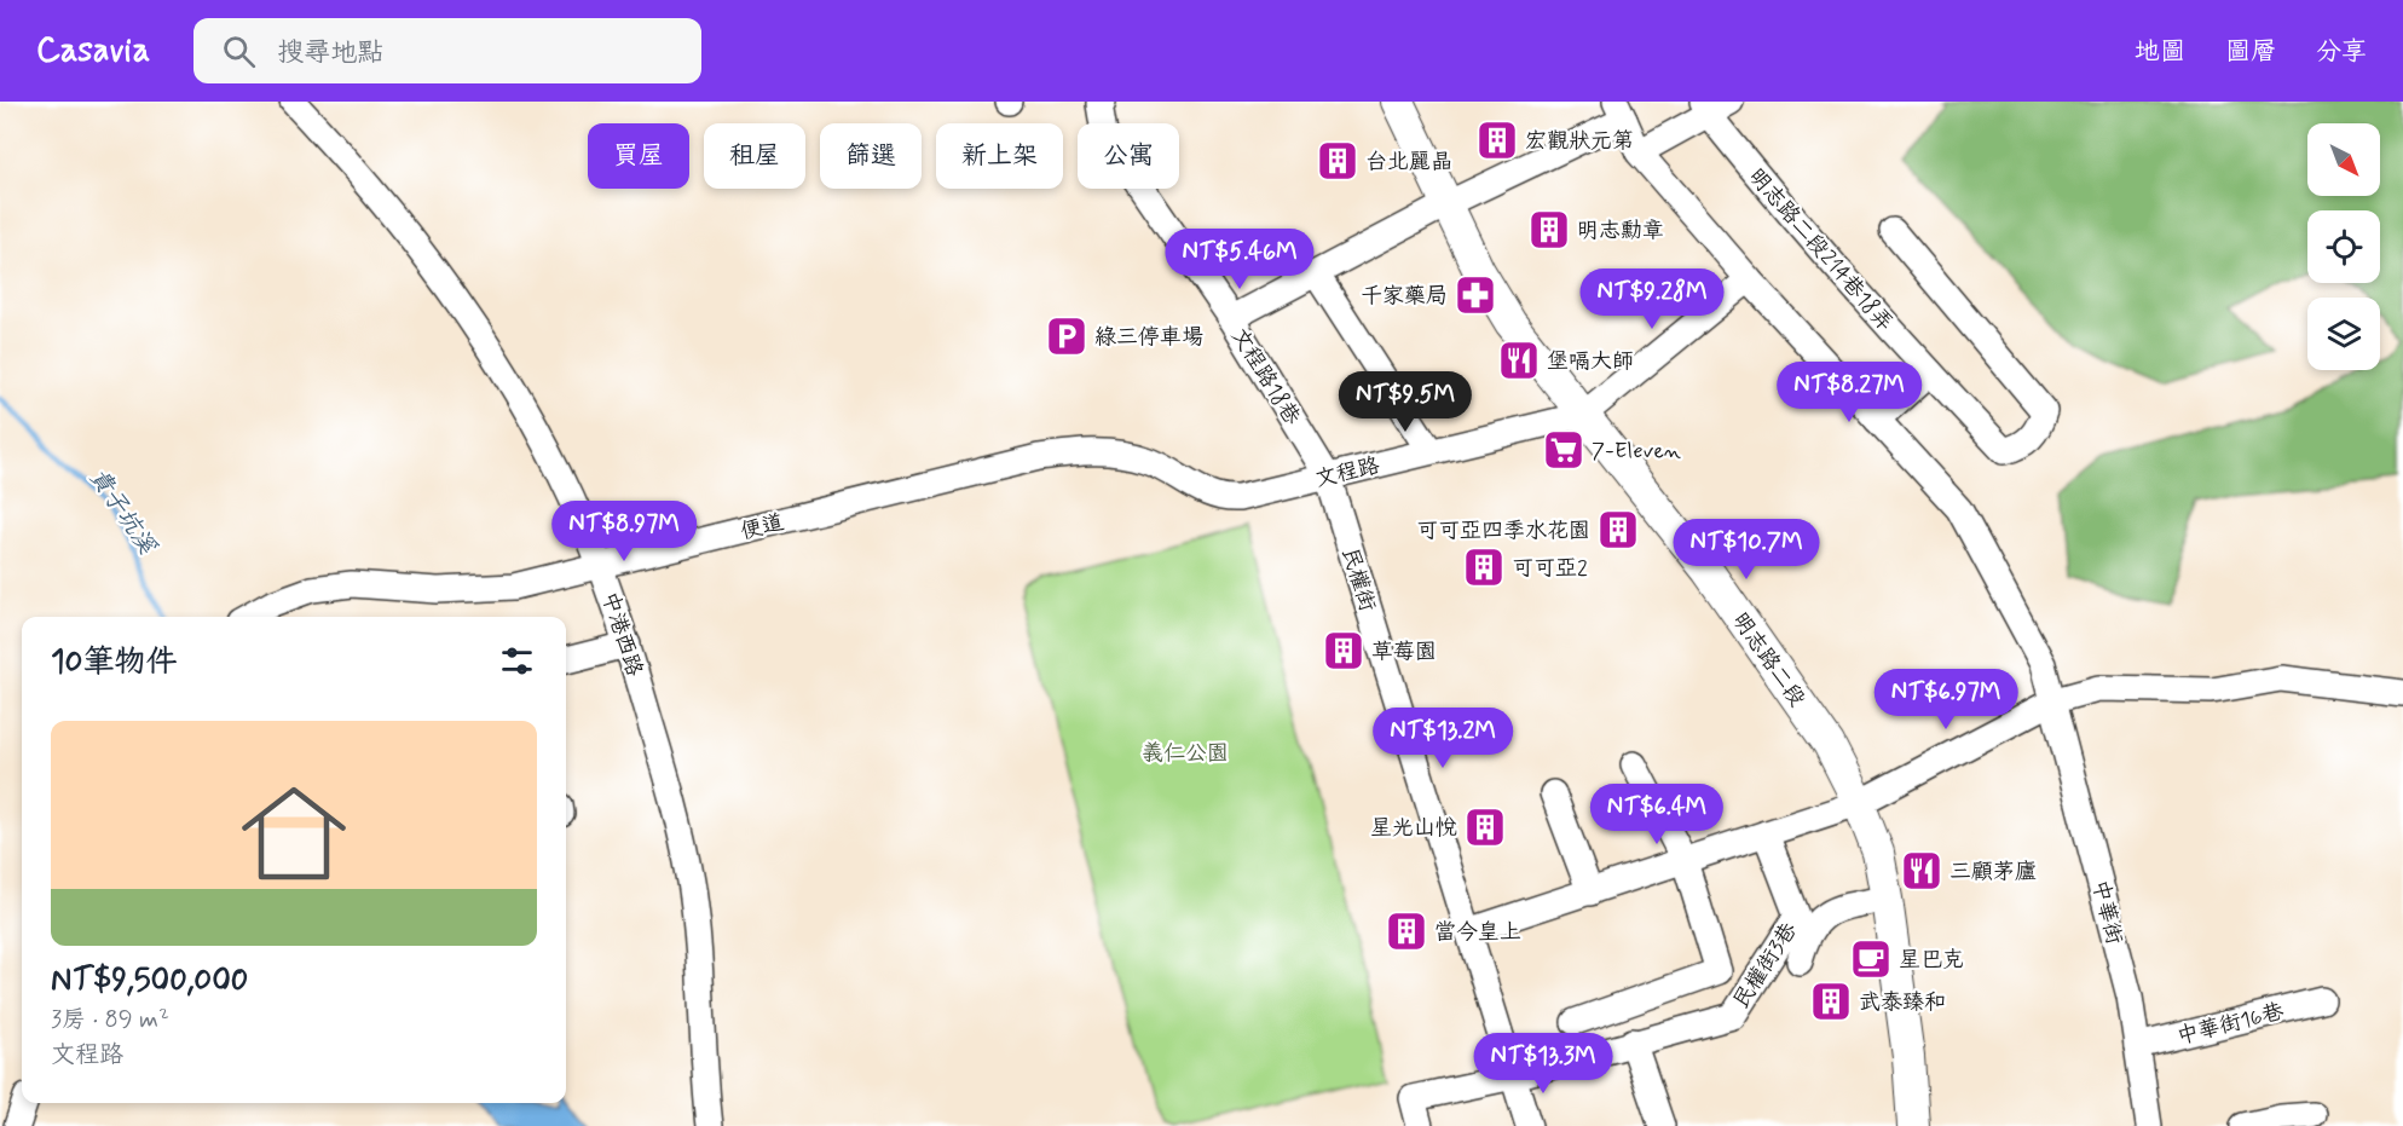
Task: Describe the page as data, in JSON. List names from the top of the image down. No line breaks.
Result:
{"streets":{"main road":["明志路二段"],"street":["明志路二段214巷18弄","文程路18巷","文程路","便道","民權街","中港西路","中華街","民權街3巷","中華街16巷"]},"crossings":[["文程路18巷","文程路"],["文程路18巷","民權街"],["文程路","便道"],["文程路","民權街"],["文程路","明志路二段"],["便道","中港西路"],["中華街","中華街16巷"]],"water":["貴子坑溪"],"parks":["義仁公園"],"places":{"building":["宏觀狀元第","台北麗晶","明志勳章","可可亞四季水花園","可可亞2","草莓園","星光山悅","當今皇上","武泰臻和"],"pharmacy":["千家藥局"],"parking":["綠三停車場"],"restaurant":["堡嗝大師","三顧茅廬"],"supermarket":["7-Eleven"],"cafe":["星巴克"]},"north":"bottom right","page":{"header":"Casavia","search":"搜尋地點","nav":["地圖","圖層","分享"],"chip":["買屋","租屋","篩選","新上架","公寓"],"price":["NT$5.46M","NT$9.28M","NT$8.27M","NT$9.5M","NT$8.97M","NT$10.7M","NT$6.97M","NT$13.2M","NT$6.4M","NT$13.3M"],"heading":"10筆物件","list":[{"name":"NT$9,500,000","note":"3房 · 89 m² · 文程路"}]}}
